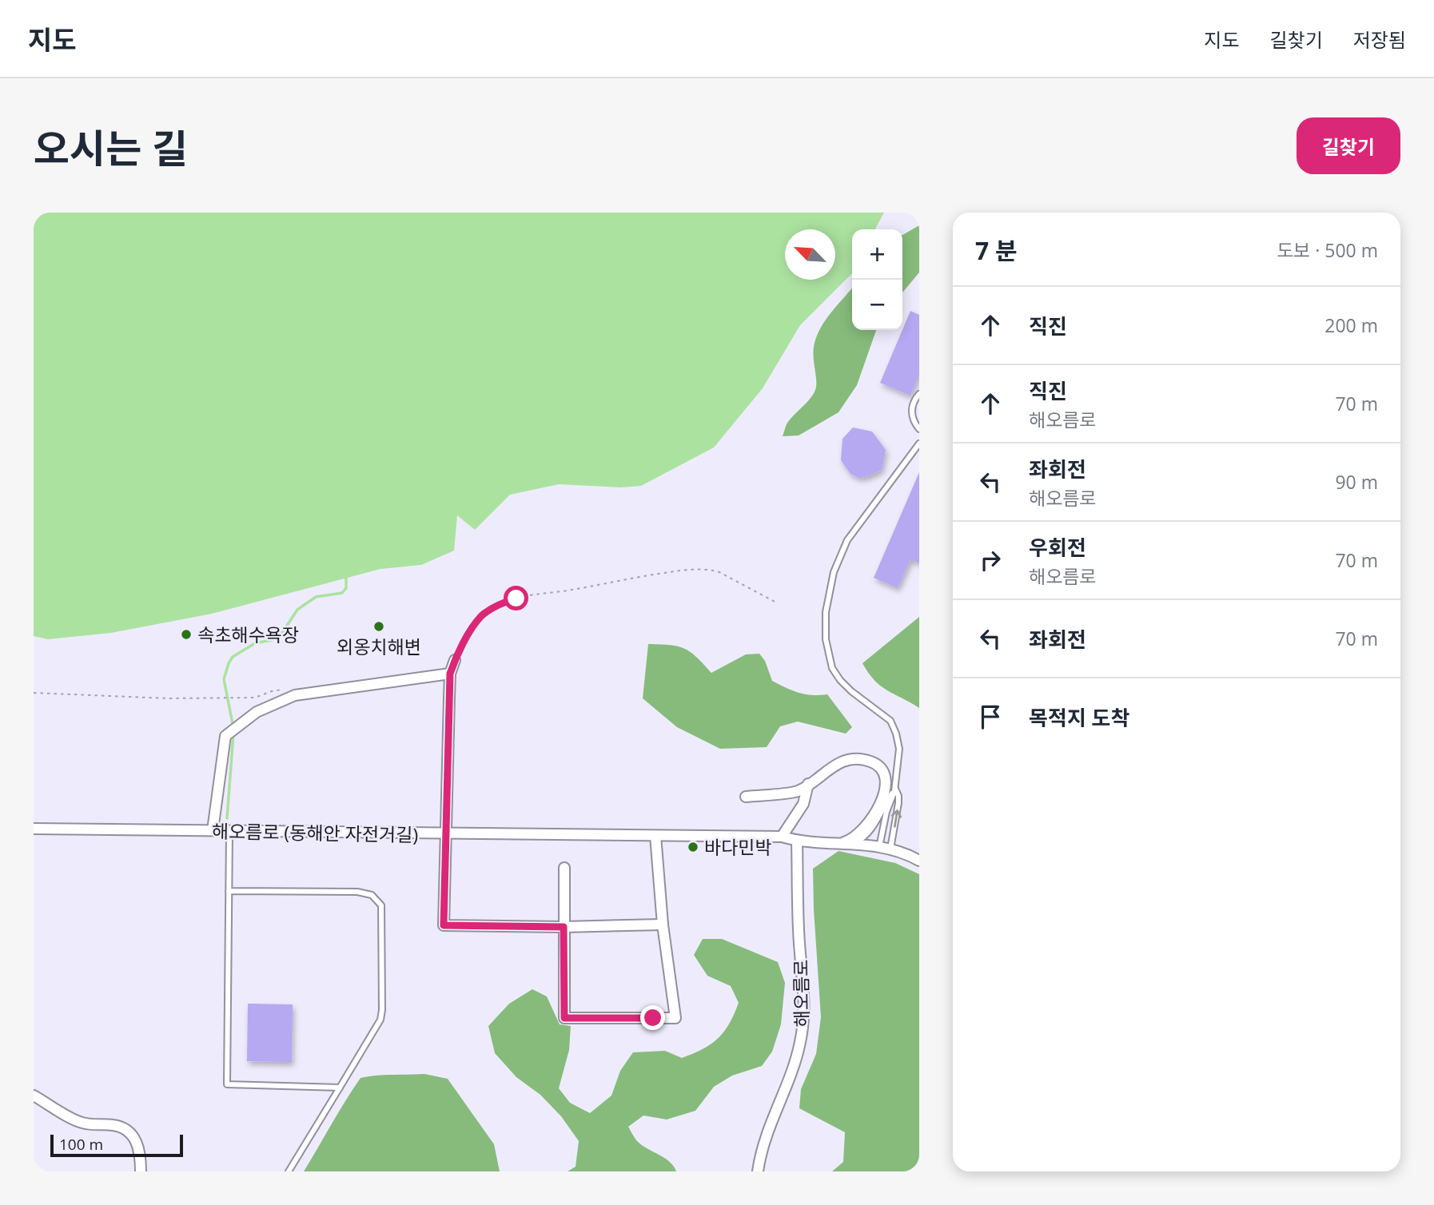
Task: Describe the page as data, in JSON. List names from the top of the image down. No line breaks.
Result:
{"streets":{"street":["해오름로 (동해안 자전거길)","해오름로"]},"crossings":[["해오름로 (동해안 자전거길)","해오름로"]],"places":["외옹치해변","속초해수욕장","바다민박"],"scale_bar":"100 m","north":"top left","page":{"header":"지도","nav":["지도","길찾기","저장됨"],"title":"오시는 길","buttons":"길찾기","heading":["7 분","도보 · 500 m"],"map_buttons":["+","−"],"list":[["직진","200 m"],["직진","해오름로","70 m"],["좌회전","해오름로","90 m"],["우회전","해오름로","70 m"],["좌회전","70 m"],"목적지 도착"],"scale":"100 m"}}
